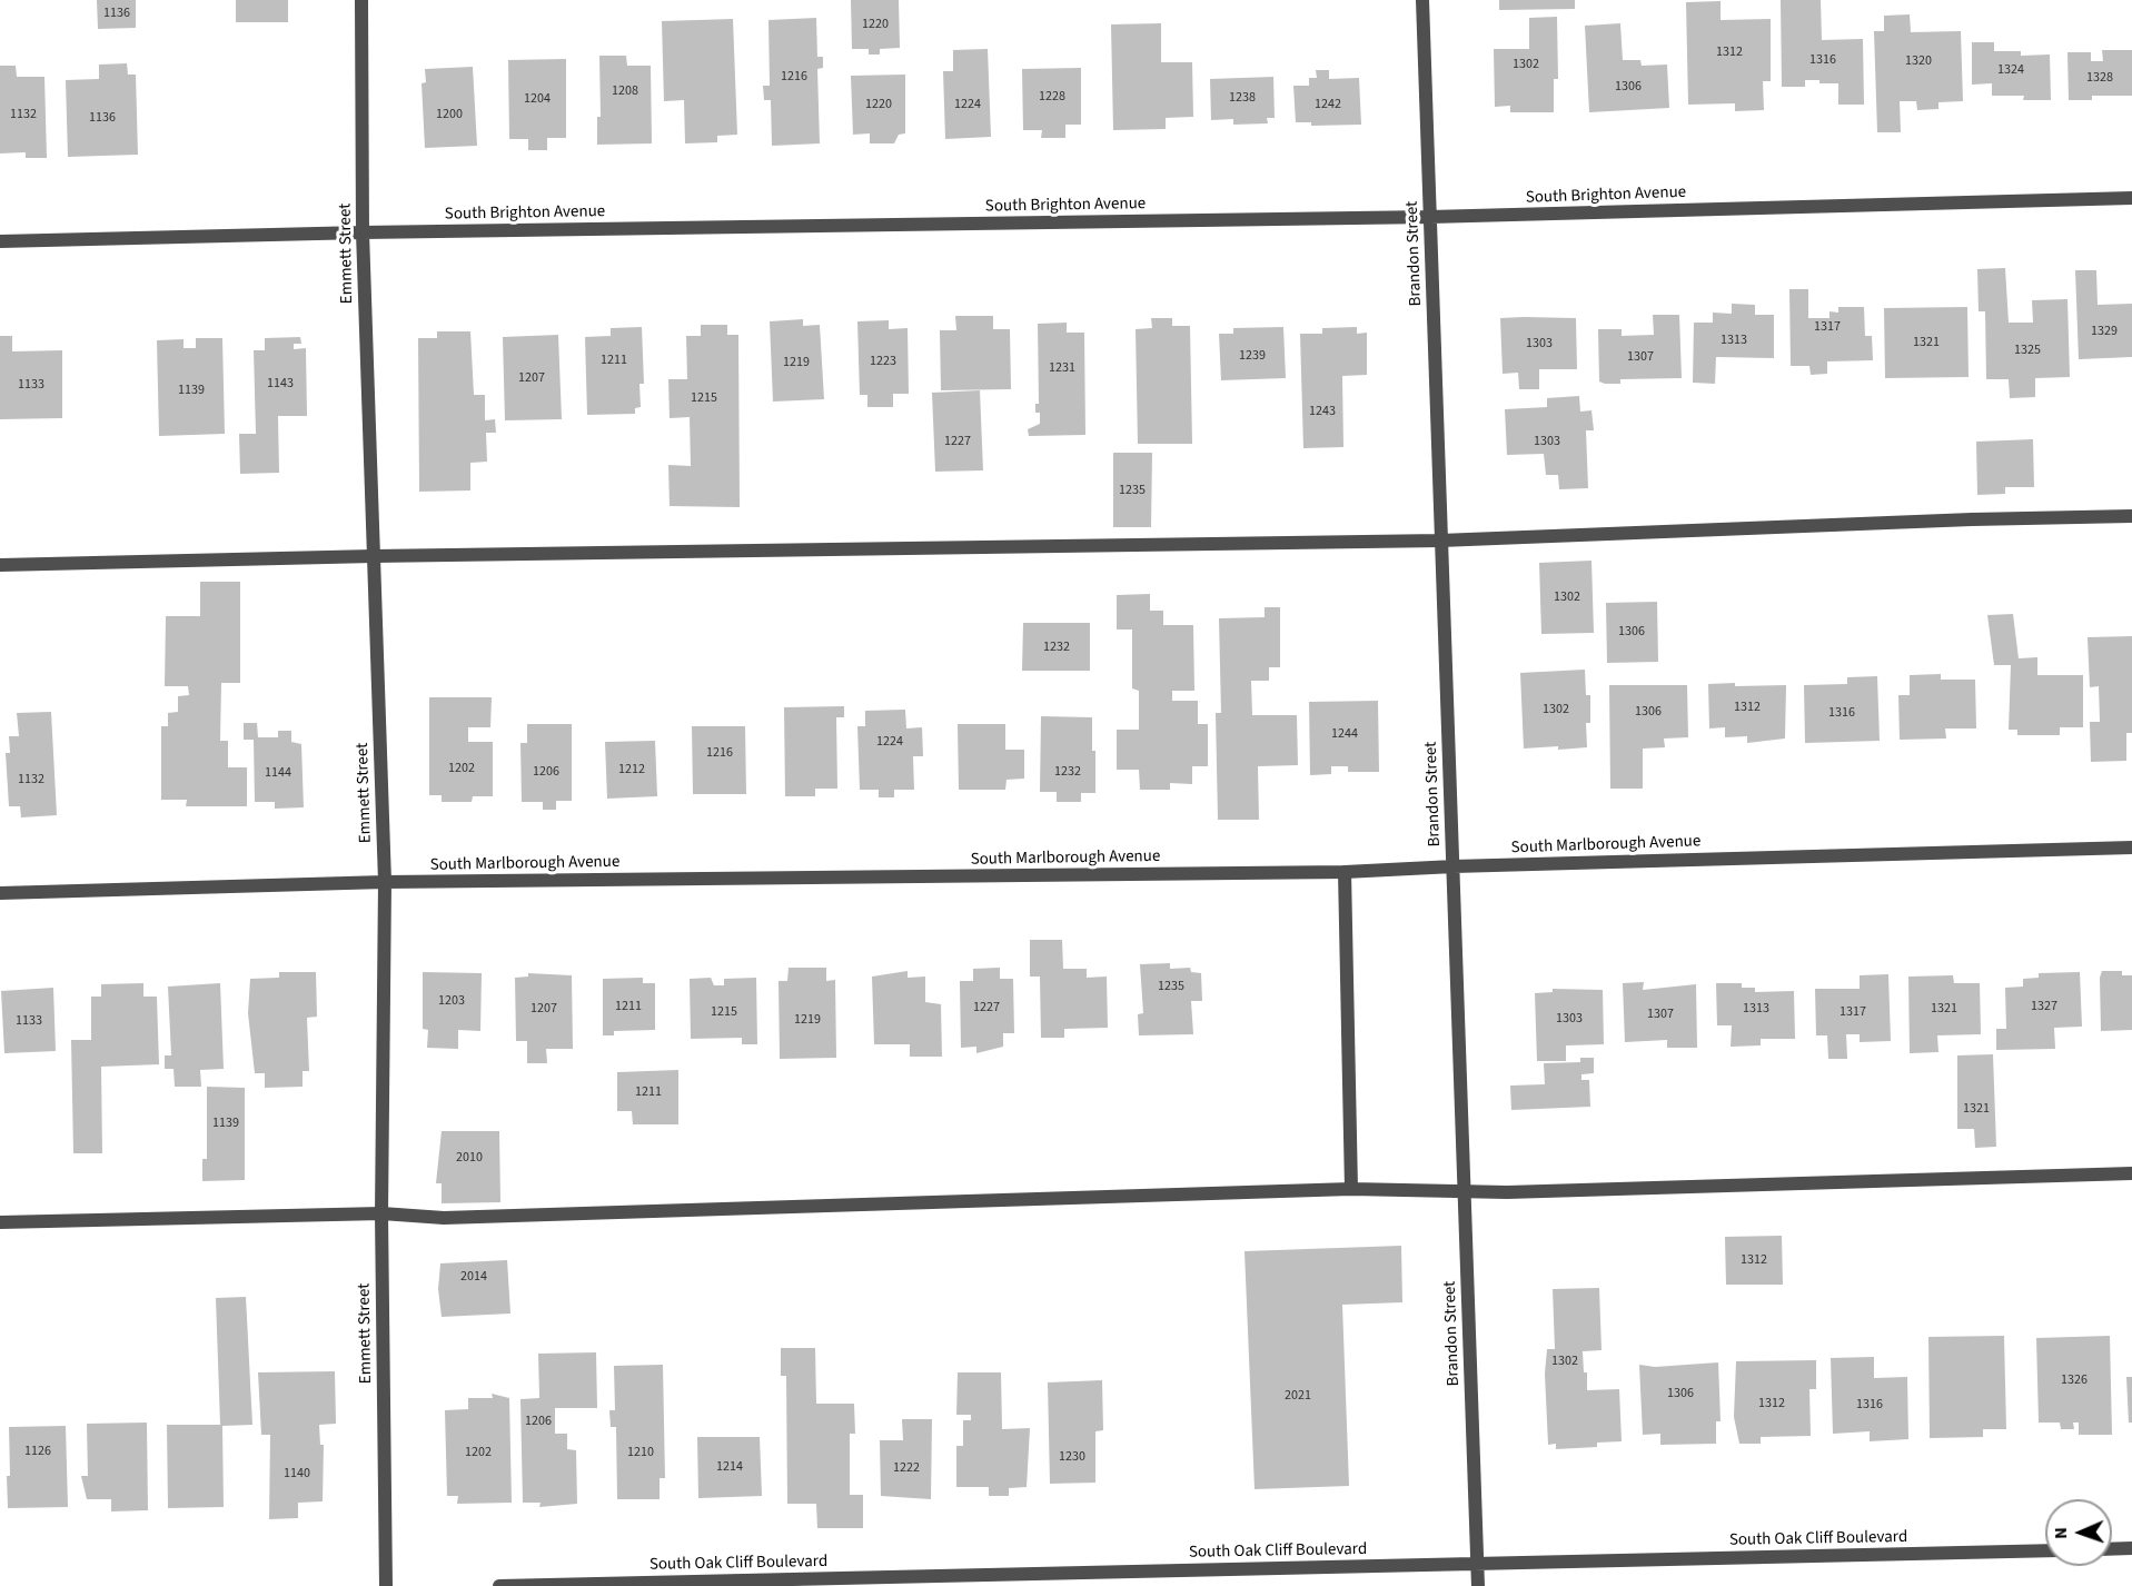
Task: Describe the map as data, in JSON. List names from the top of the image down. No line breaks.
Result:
{"streets":{"street":["South Brighton Avenue","Emmett Street","Brandon Street","South Marlborough Avenue","South Oak Cliff Boulevard"]},"crossings":[["South Brighton Avenue","Emmett Street"],["South Brighton Avenue","Brandon Street"],["Emmett Street","South Marlborough Avenue"],["Brandon Street","South Marlborough Avenue"],["Brandon Street","South Oak Cliff Boulevard"]],"house_numbers":["1136","1220","1312","1316","1320","1302","1324","1216","1328","1306","1208","1228","1238","1204","1220","1224","1242","1132","1200","1136","1317","1329","1313","1321","1303","1325","1239","1307","1211","1223","1219","1231","1207","1143","1133","1139","1215","1243","1227","1303","1235","1302","1306","1232","1312","1302","1306","1316","1244","1224","1216","1202","1212","1206","1232","1144","1132","1235","1203","1211","1327","1227","1207","1313","1321","1215","1317","1307","1303","1219","1133","1211","1321","1139","2010","1312","2014","1302","1326","1306","2021","1312","1316","1206","1126","1202","1210","1230","1214","1222","1140"],"north":"left"}
